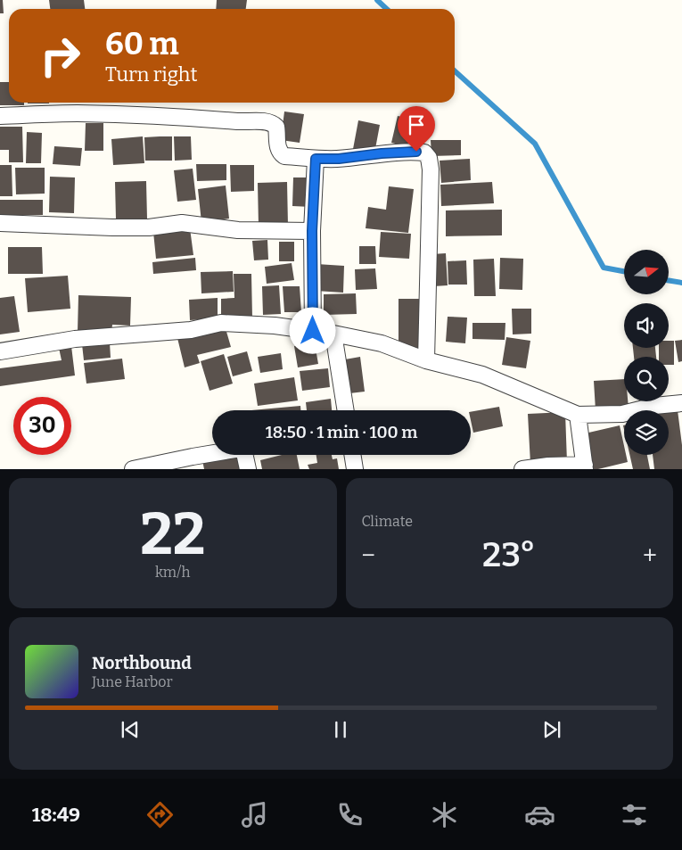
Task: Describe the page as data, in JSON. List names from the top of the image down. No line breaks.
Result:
{"north":"right","page":{"turn":["60 m","Turn right"],"limit":"30","trip":"18:50 · 1 min · 100 m","tile":[["22","km/h"],"Climate"],"heat":["−","23°","+"],"song":["Northbound","June Harbor"],"tabs":"18:49"}}
